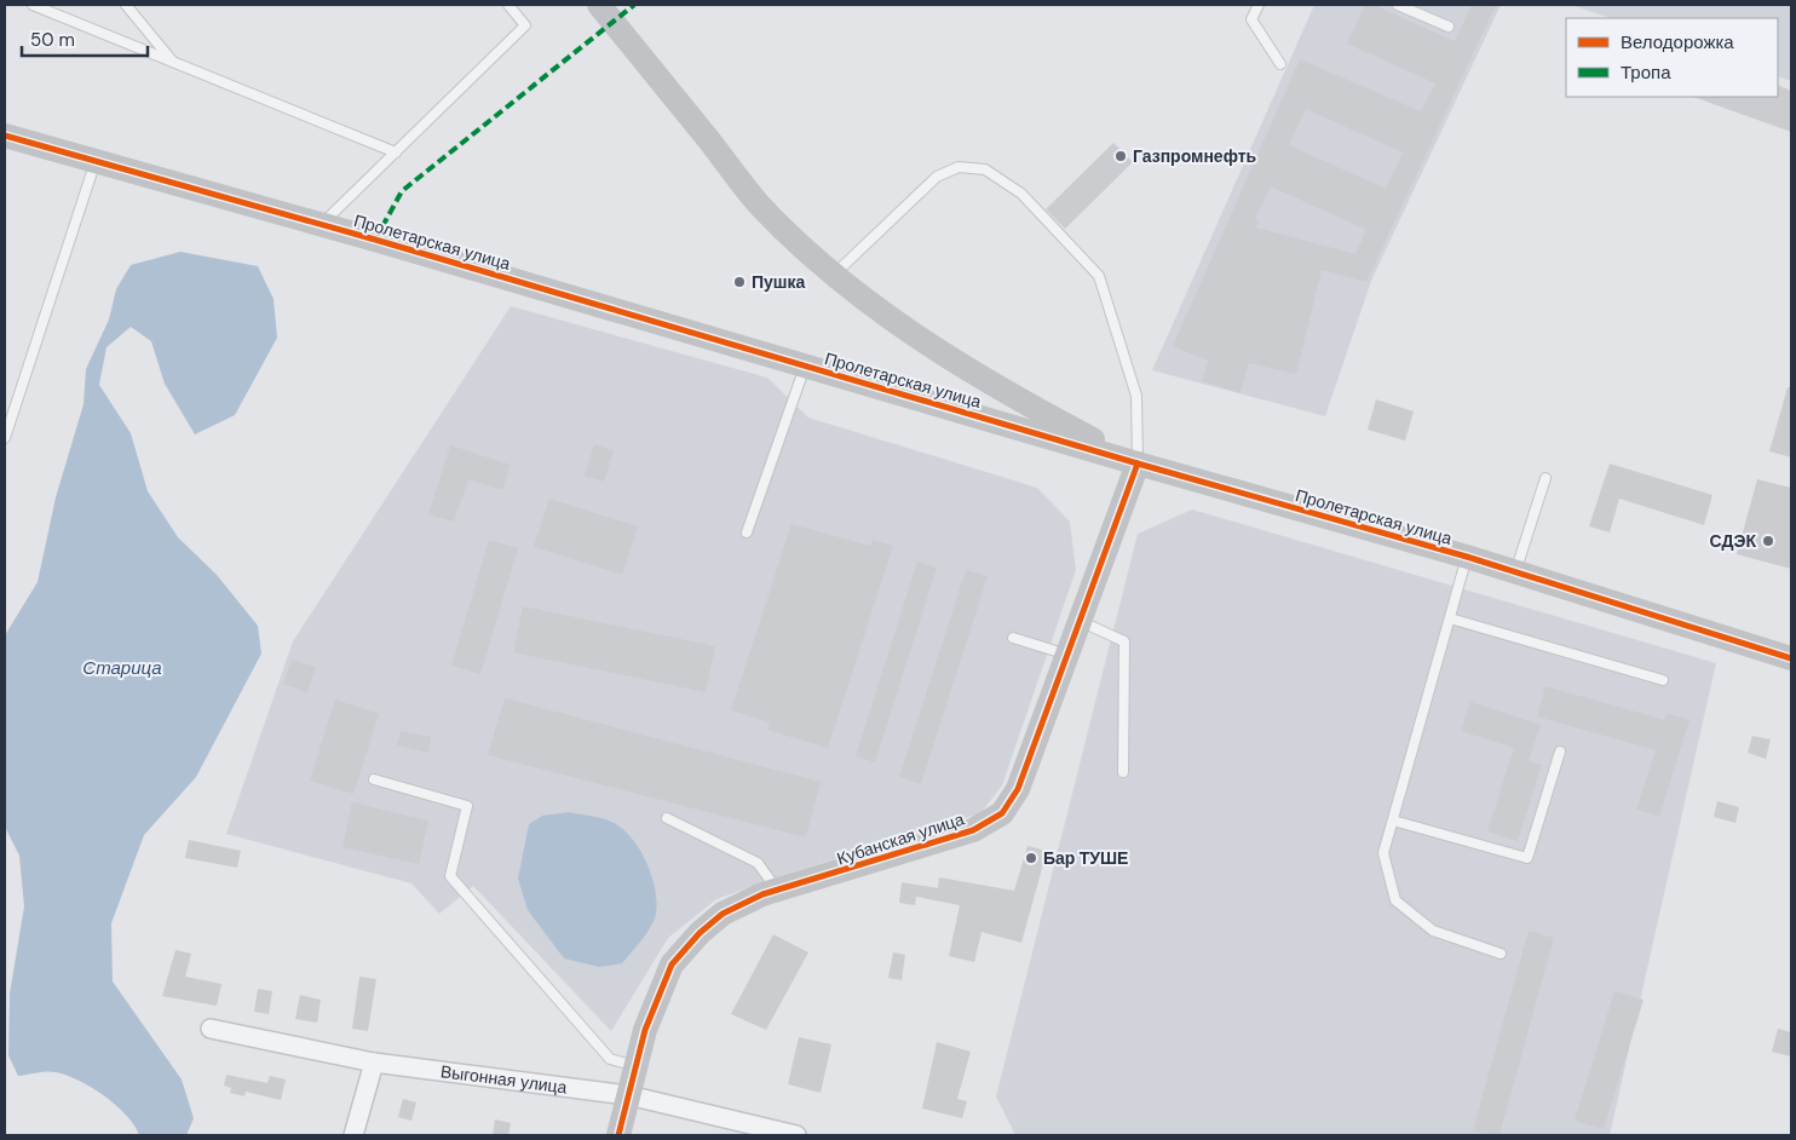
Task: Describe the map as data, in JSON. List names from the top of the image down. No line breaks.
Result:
{"streets":{"street":["Пролетарская улица","Кубанская улица","Выгонная улица"]},"crossings":[["Пролетарская улица","Кубанская улица"],["Кубанская улица","Выгонная улица"]],"water":["Старица"],"places":["Газпромнефть","Пушка","СДЭК","Бар ТУШЕ"],"legend":["Велодорожка","Тропа"],"scale_bar":"50 m"}
